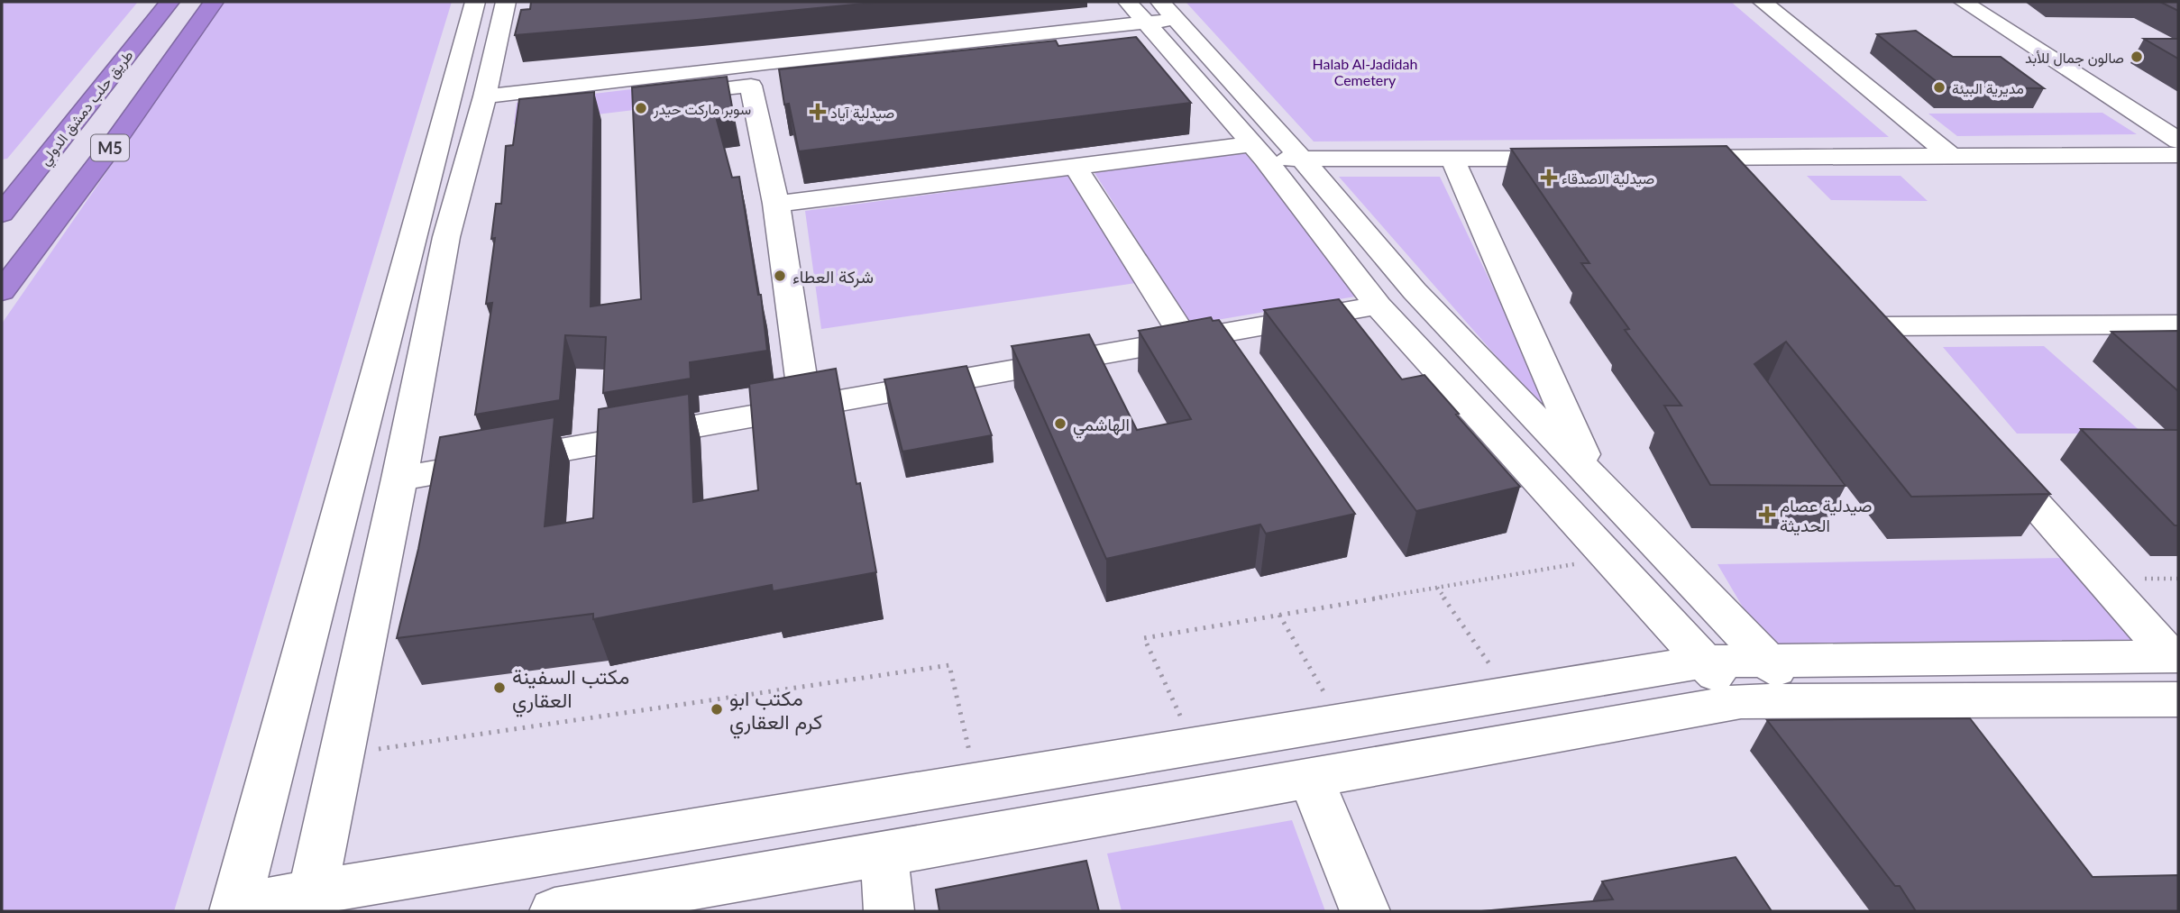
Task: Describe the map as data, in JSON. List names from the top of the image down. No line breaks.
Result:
{"streets":{"highway":["طريق حلب دمشق الدولي","M5"]},"parks":["Halab Al-Jadidah Cemetery"],"places":{"other":["صالون جمال للأبد","مديرية البيئة","سوبر ماركت حيدر","شركة العطاء","الهاشمي","مكتب السفينة العقاري","مكتب ابو كرم العقاري"],"health":["صيدلية آياد","صيدلية الاصدقاء","صيدلية عصام الحديثة"]}}
